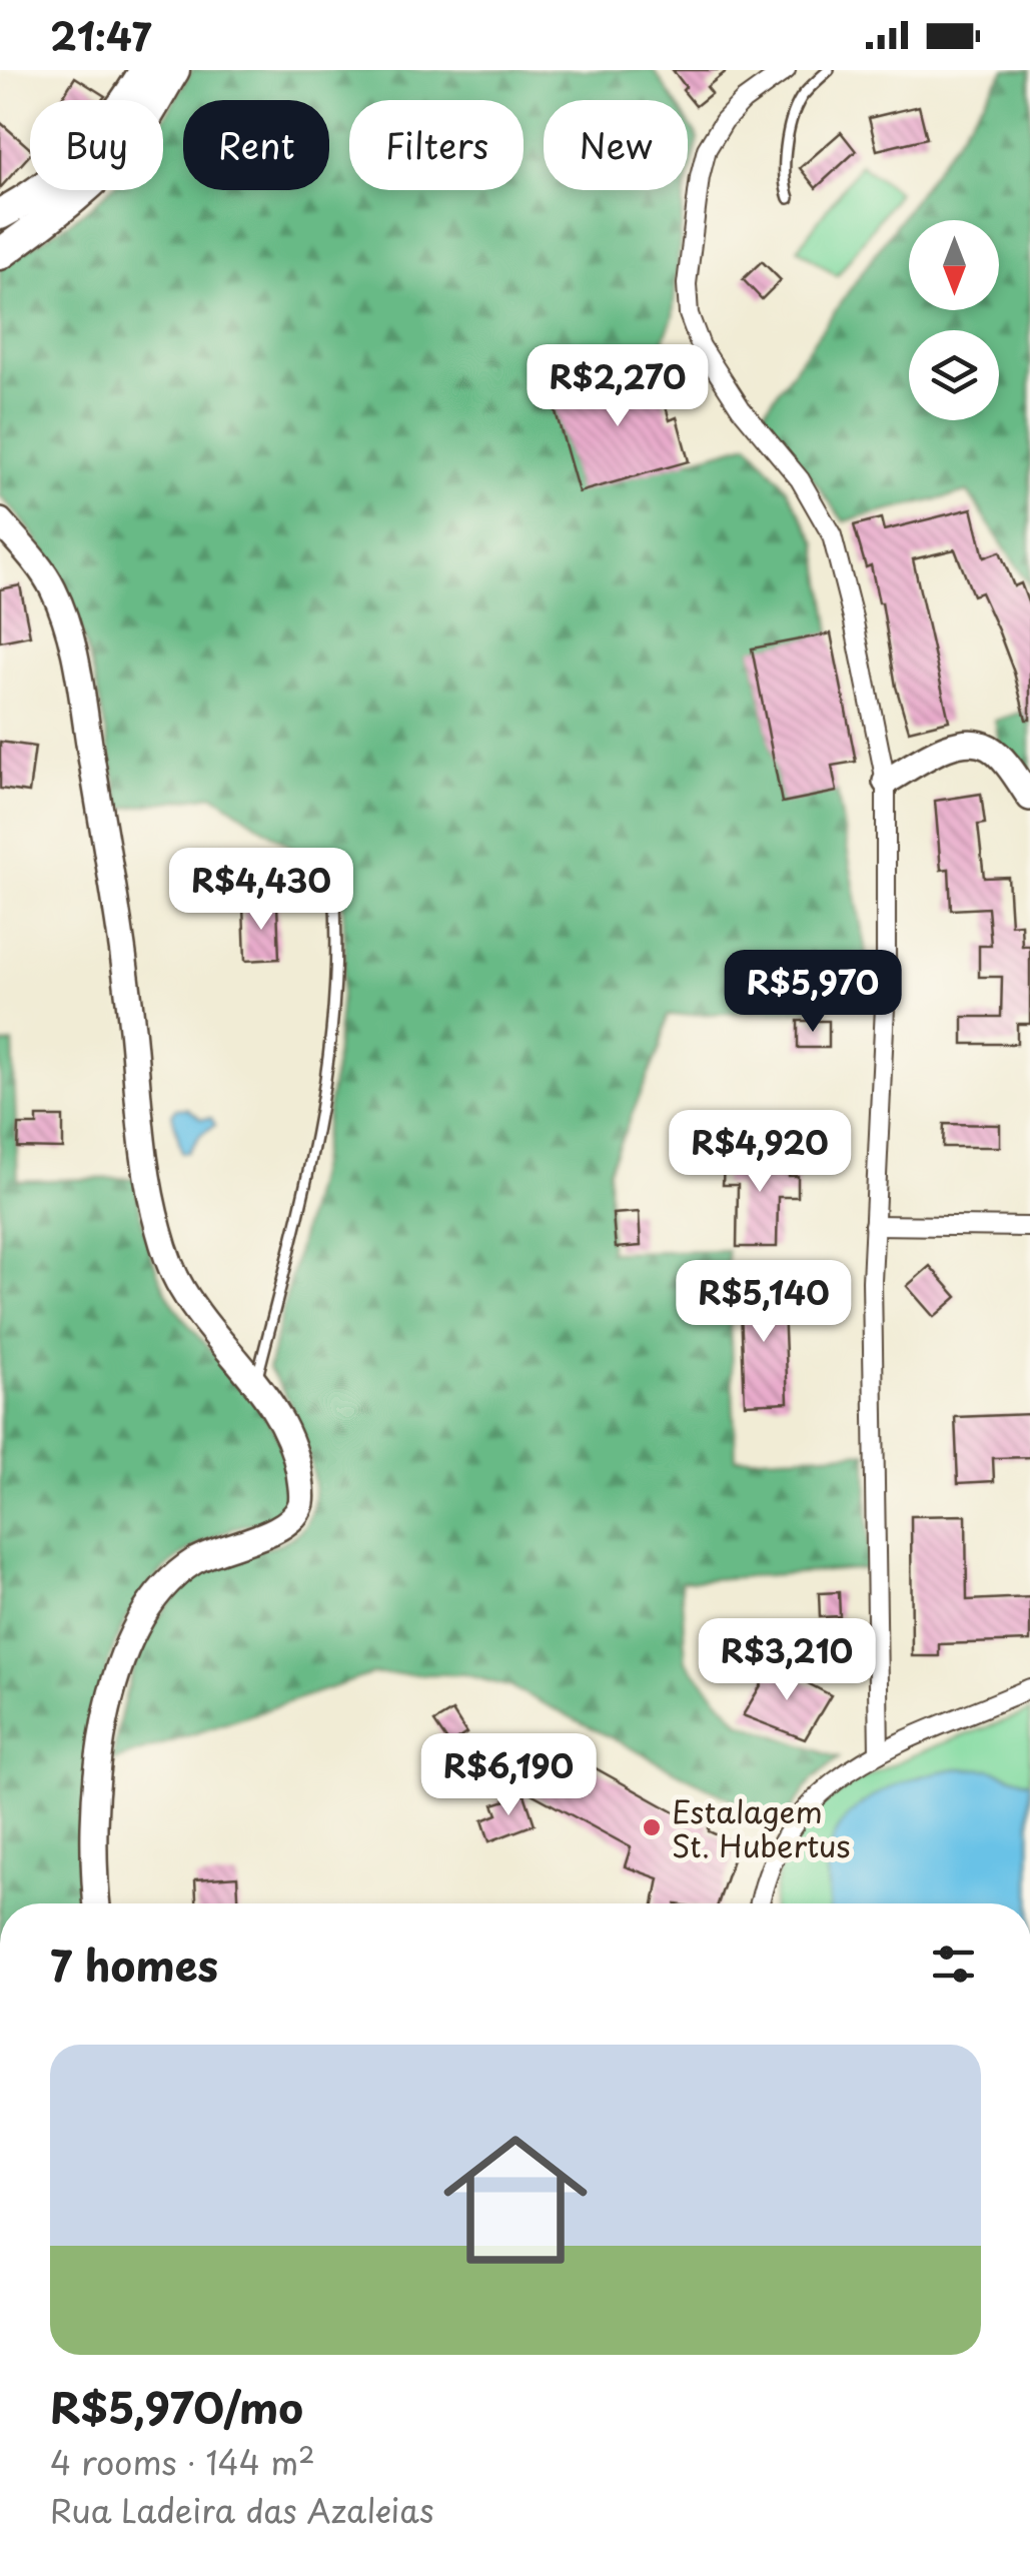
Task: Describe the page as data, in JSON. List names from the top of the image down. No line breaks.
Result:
{"places":["Estalagem St. Hubertus"],"north":"bottom","page":{"status":"21:47","chip":["Buy","Rent","Filters","New"],"price":["R$2,270","R$4,430","R$5,970","R$4,920","R$5,140","R$3,210","R$6,190"],"heading":"7 homes","list":[{"name":"R$5,970/mo","note":"4 rooms · 144 m² · Rua Ladeira das Azaleias"}]}}
